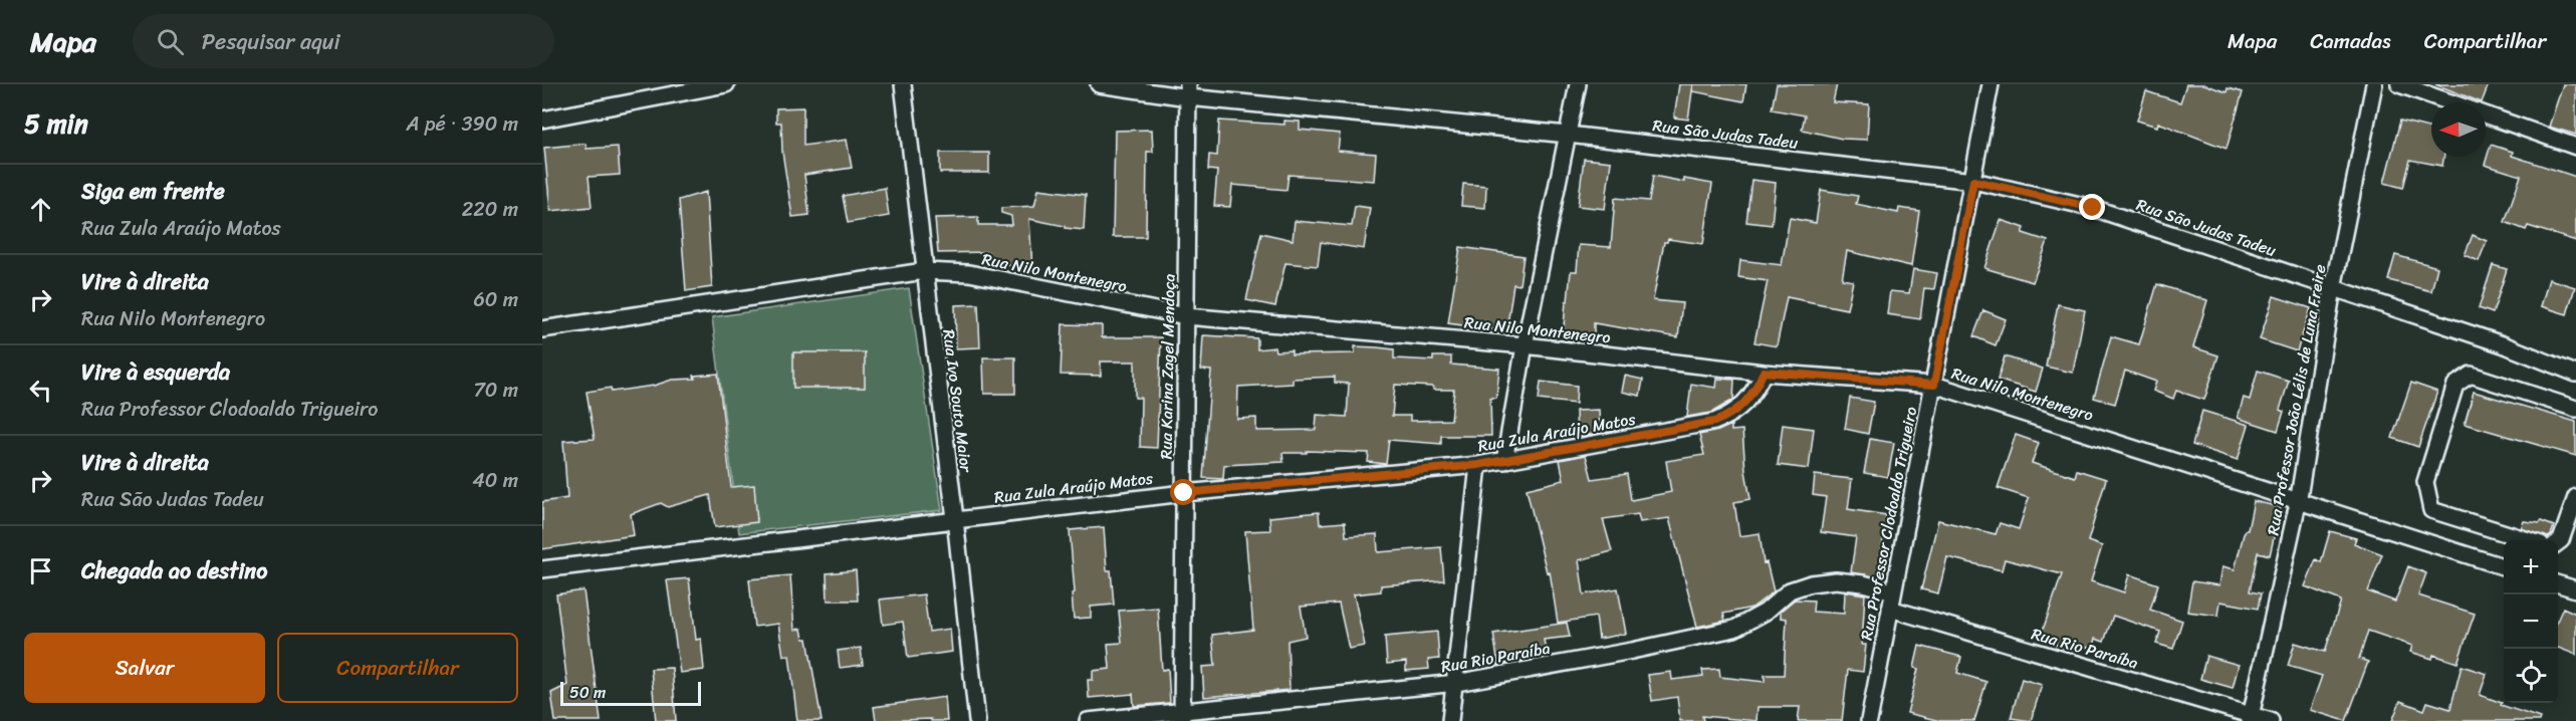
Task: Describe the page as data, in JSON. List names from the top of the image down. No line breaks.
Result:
{"streets":{"street":["Rua São Judas Tadeu","Rua Nilo Montenegro","Rua Karina Zagel Mendoça","Rua Professor João Lélis de Luna Freire","Rua Ivo Souto Maior","Rua Zula Araújo Matos","Rua Professor Clodoaldo Trigueiro","Rua Rio Paraíba"]},"crossings":[["Rua São Judas Tadeu","Rua Karina Zagel Mendoça"],["Rua São Judas Tadeu","Rua Professor João Lélis de Luna Freire"],["Rua São Judas Tadeu","Rua Professor Clodoaldo Trigueiro"],["Rua Nilo Montenegro","Rua Karina Zagel Mendoça"],["Rua Nilo Montenegro","Rua Professor João Lélis de Luna Freire"],["Rua Nilo Montenegro","Rua Ivo Souto Maior"],["Rua Nilo Montenegro","Rua Zula Araújo Matos"],["Rua Nilo Montenegro","Rua Professor Clodoaldo Trigueiro"],["Rua Karina Zagel Mendoça","Rua Zula Araújo Matos"],["Rua Karina Zagel Mendoça","Rua Rio Paraíba"],["Rua Professor João Lélis de Luna Freire","Rua Rio Paraíba"],["Rua Ivo Souto Maior","Rua Zula Araújo Matos"],["Rua Professor Clodoaldo Trigueiro","Rua Rio Paraíba"]],"scale_bar":"50 m","north":"left","page":{"header":"Mapa","search":"Pesquisar aqui","nav":["Mapa","Camadas","Compartilhar"],"heading":["5 min","A pé · 390 m"],"list":[["Siga em frente","Rua Zula Araújo Matos","220 m"],["Vire à direita","Rua Nilo Montenegro","60 m"],["Vire à esquerda","Rua Professor Clodoaldo Trigueiro","70 m"],["Vire à direita","Rua São Judas Tadeu","40 m"],"Chegada ao destino"],"map_buttons":["+","−"],"buttons":["Salvar","Compartilhar"],"scale":"50 m"}}
